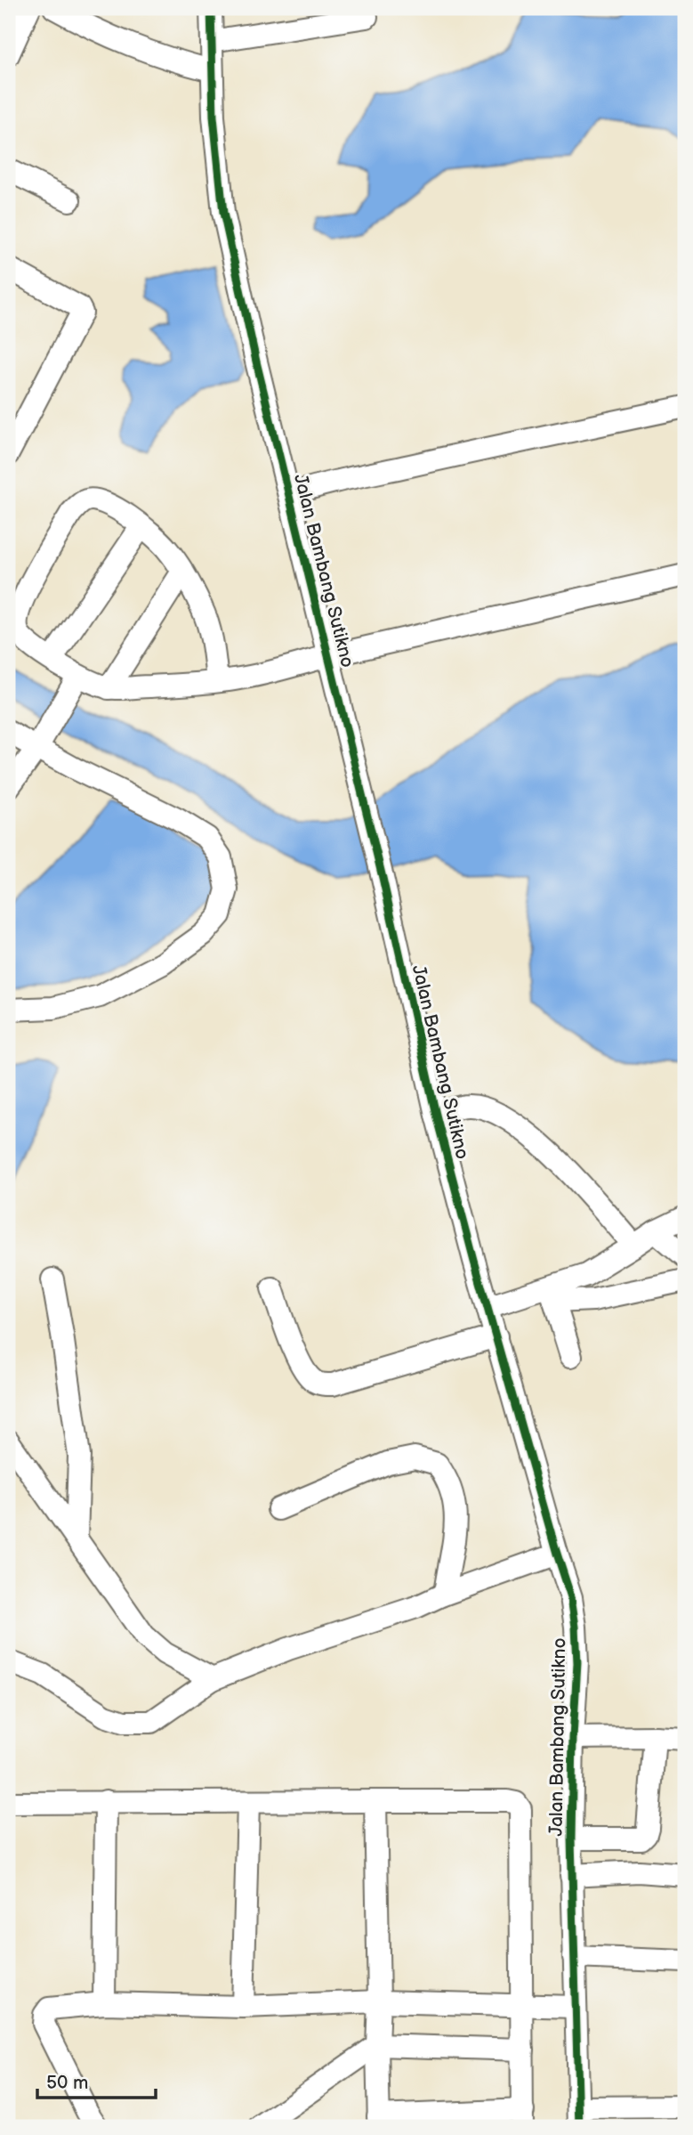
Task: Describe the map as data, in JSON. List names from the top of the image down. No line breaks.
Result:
{"streets":{"street":["Jalan Bambang Sutikno"]},"scale_bar":"50 m"}
